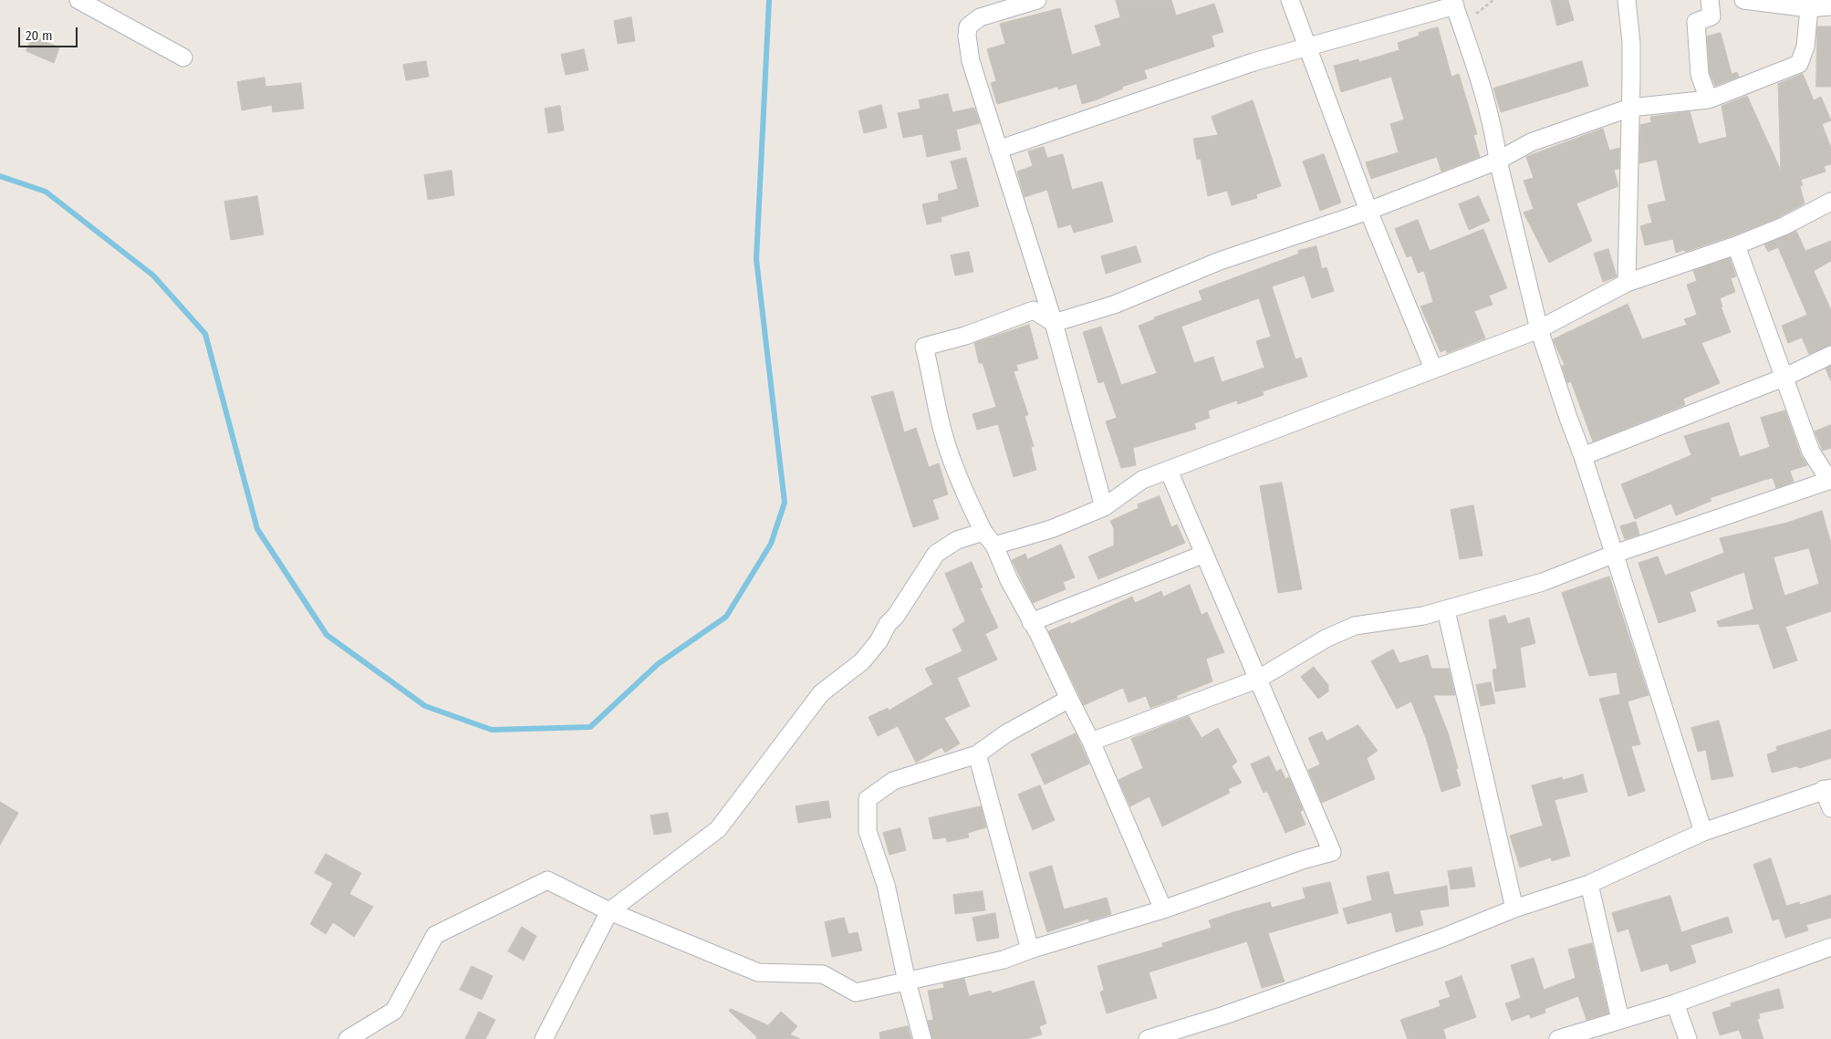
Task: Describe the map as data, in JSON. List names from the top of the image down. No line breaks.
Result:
{"scale_bar":"20 m"}
